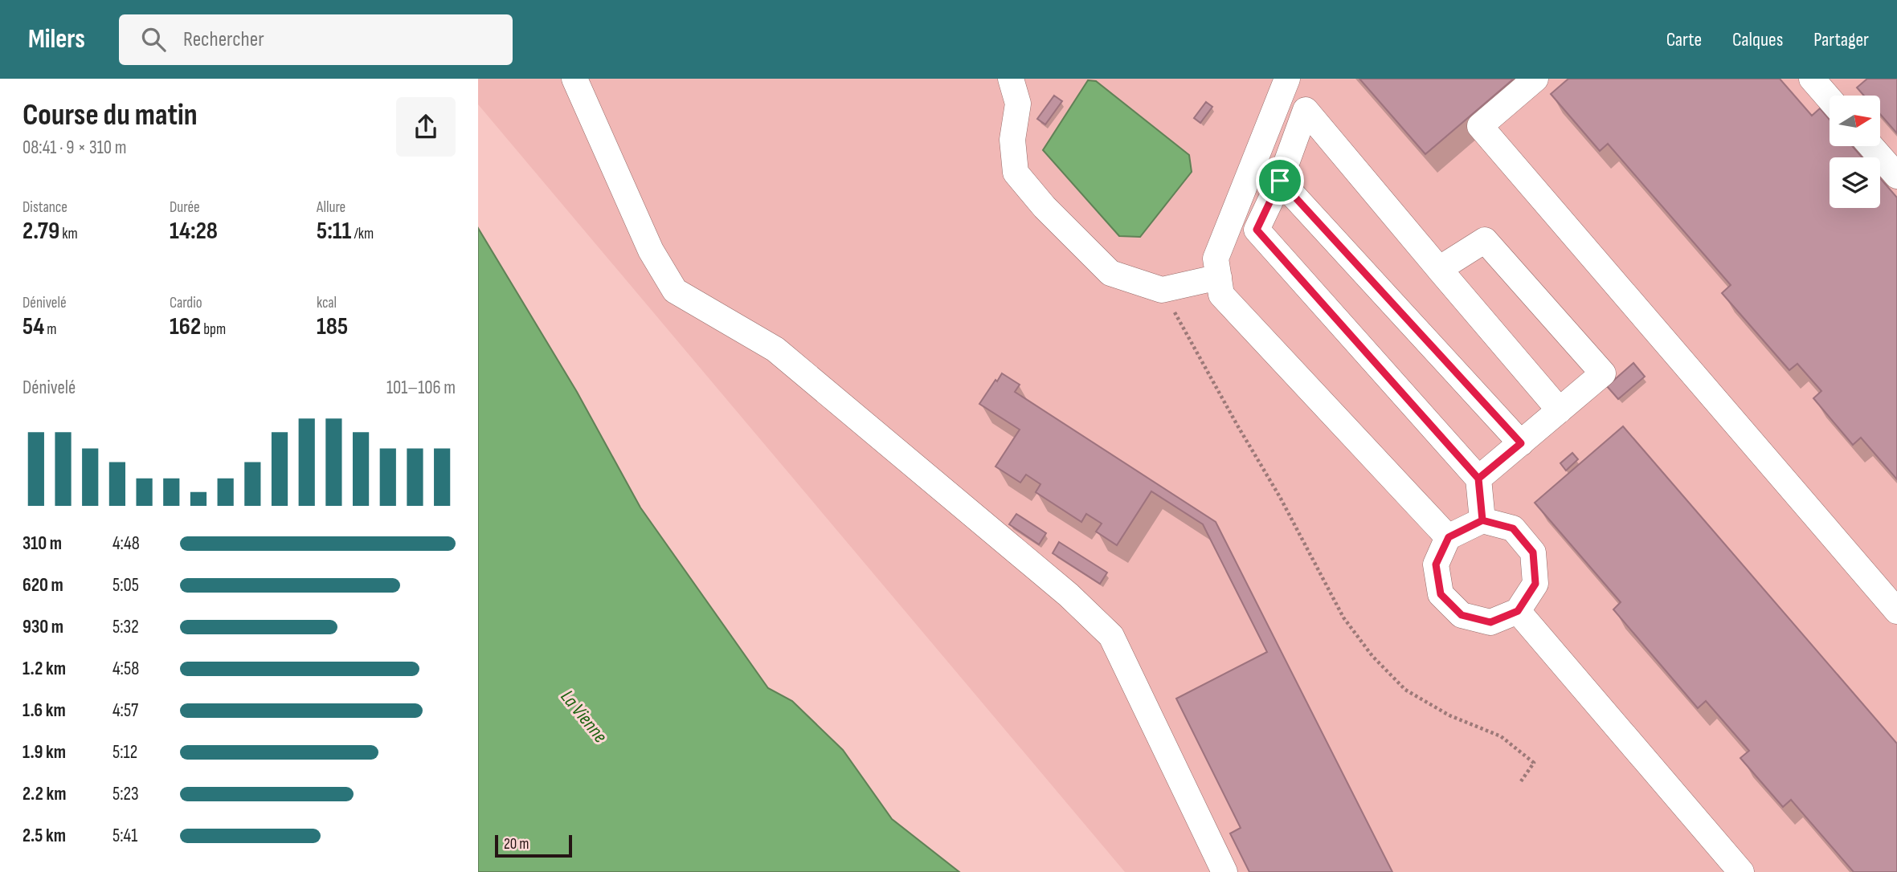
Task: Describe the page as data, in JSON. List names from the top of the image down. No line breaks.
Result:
{"water":["La Vienne"],"scale_bar":"20 m","north":"right","page":{"header":"Milers","search":"Rechercher","nav":["Carte","Calques","Partager"],"heading":["Course du matin","08:41 · 9 × 310 m"],"stats":[["Distance","2.79 km"],["Durée","14:28"],["Allure","5:11 /km"],["Dénivelé","54 m"],["Cardio","162 bpm"],["kcal","185"]],"chart":["Dénivelé","101–106 m"],"list":[{"name":"310 m","note":"4:48"},{"name":"620 m","note":"5:05"},{"name":"930 m","note":"5:32"},{"name":"1.2 km","note":"4:58"},{"name":"1.6 km","note":"4:57"},{"name":"1.9 km","note":"5:12"},{"name":"2.2 km","note":"5:23"},{"name":"2.5 km","note":"5:41"}],"scale":"20 m"}}
